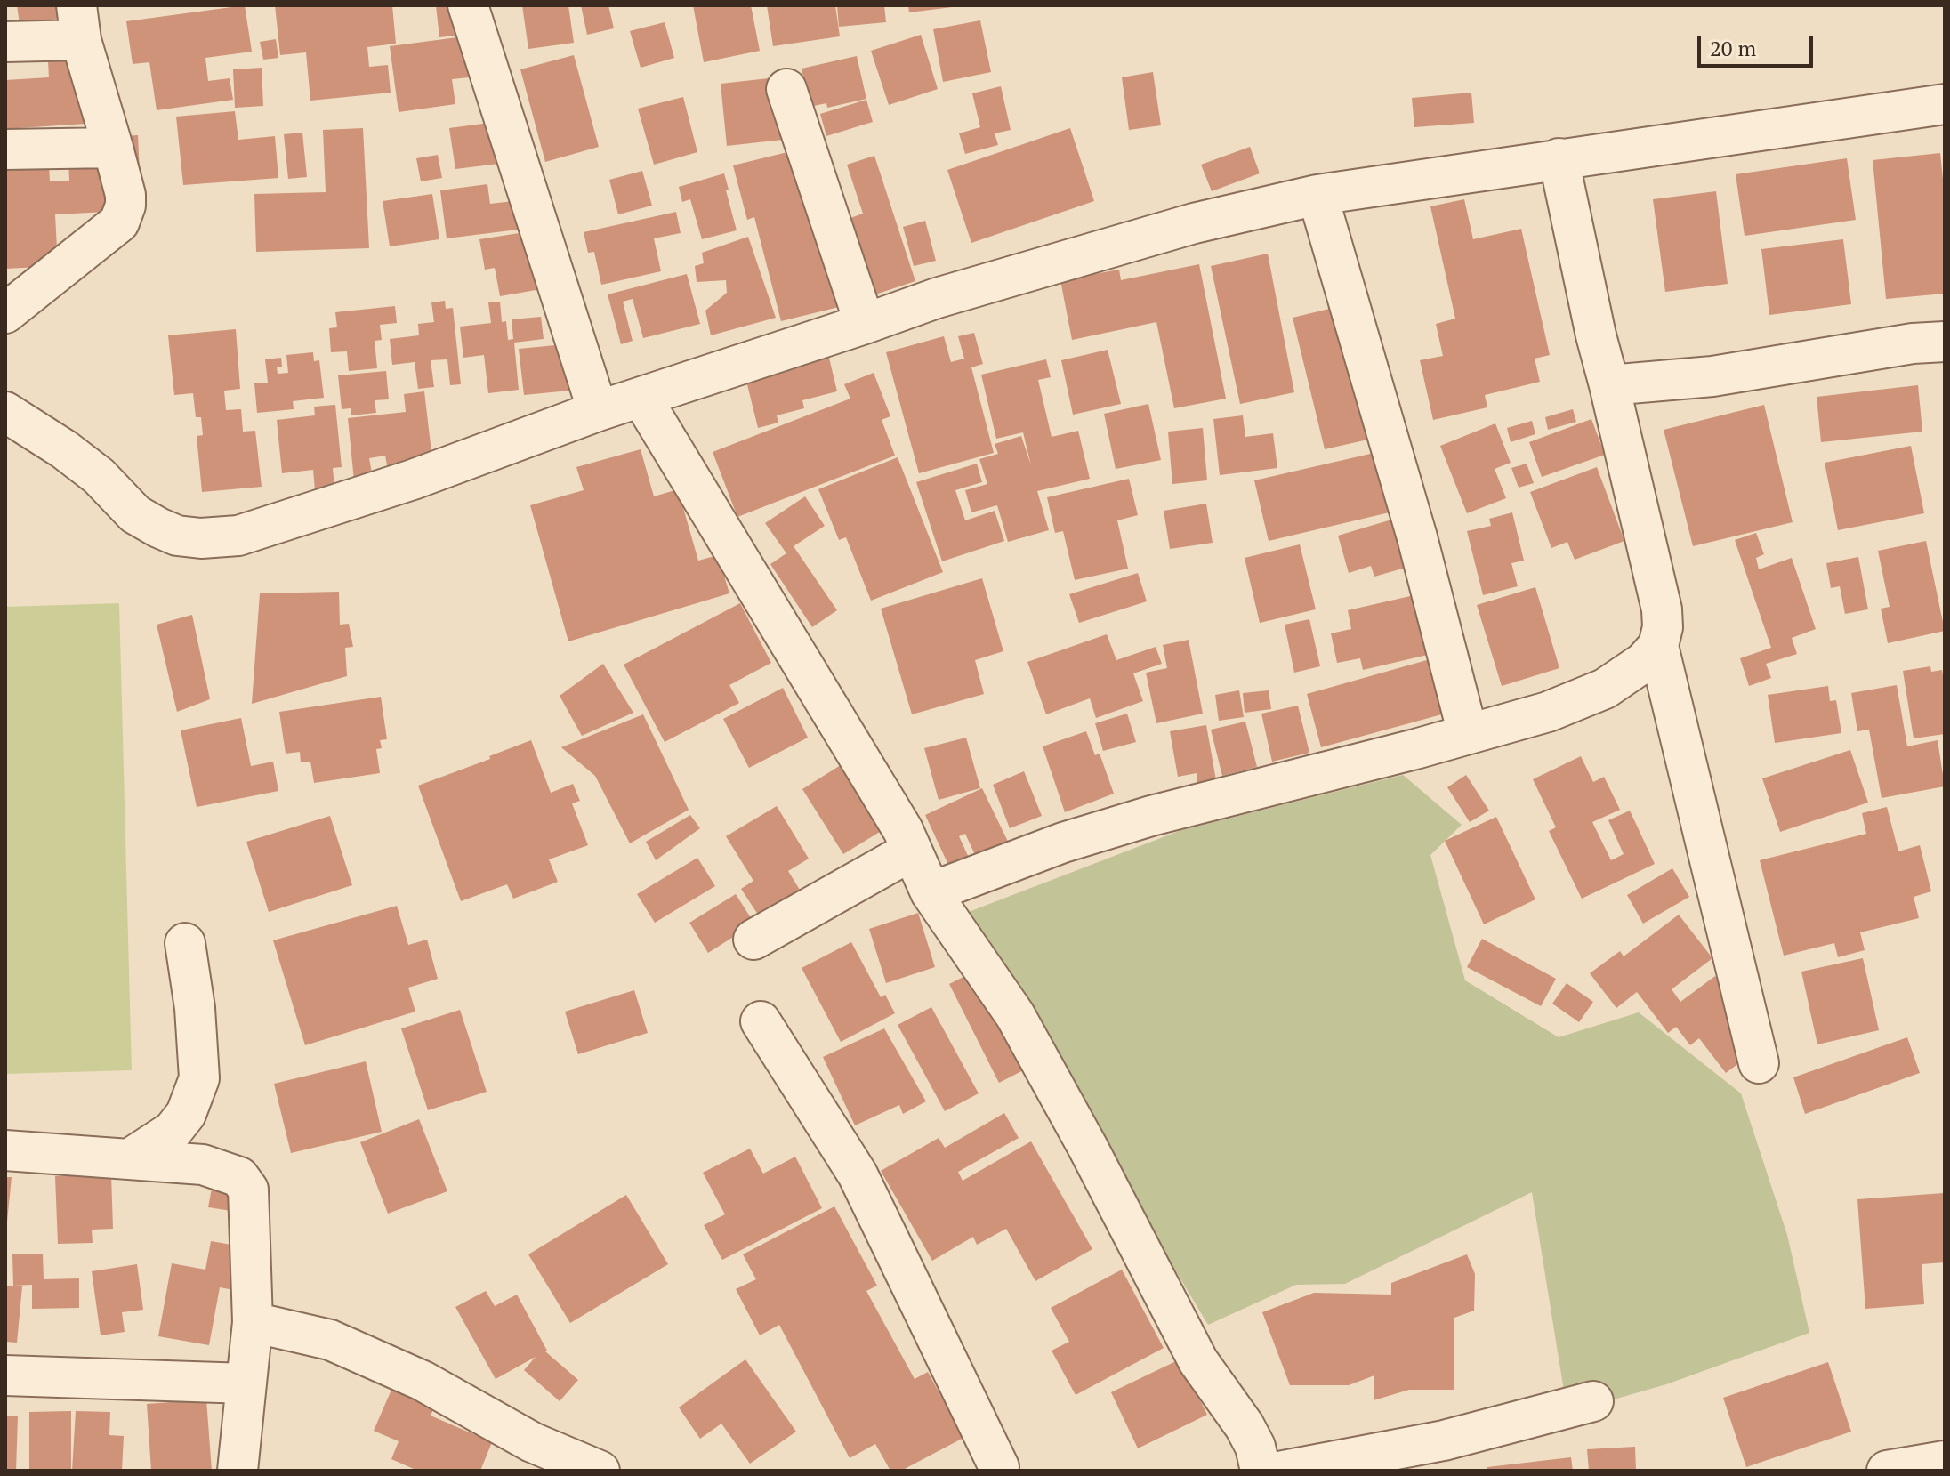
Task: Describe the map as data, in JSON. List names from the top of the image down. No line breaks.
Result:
{"scale_bar":"20 m"}
